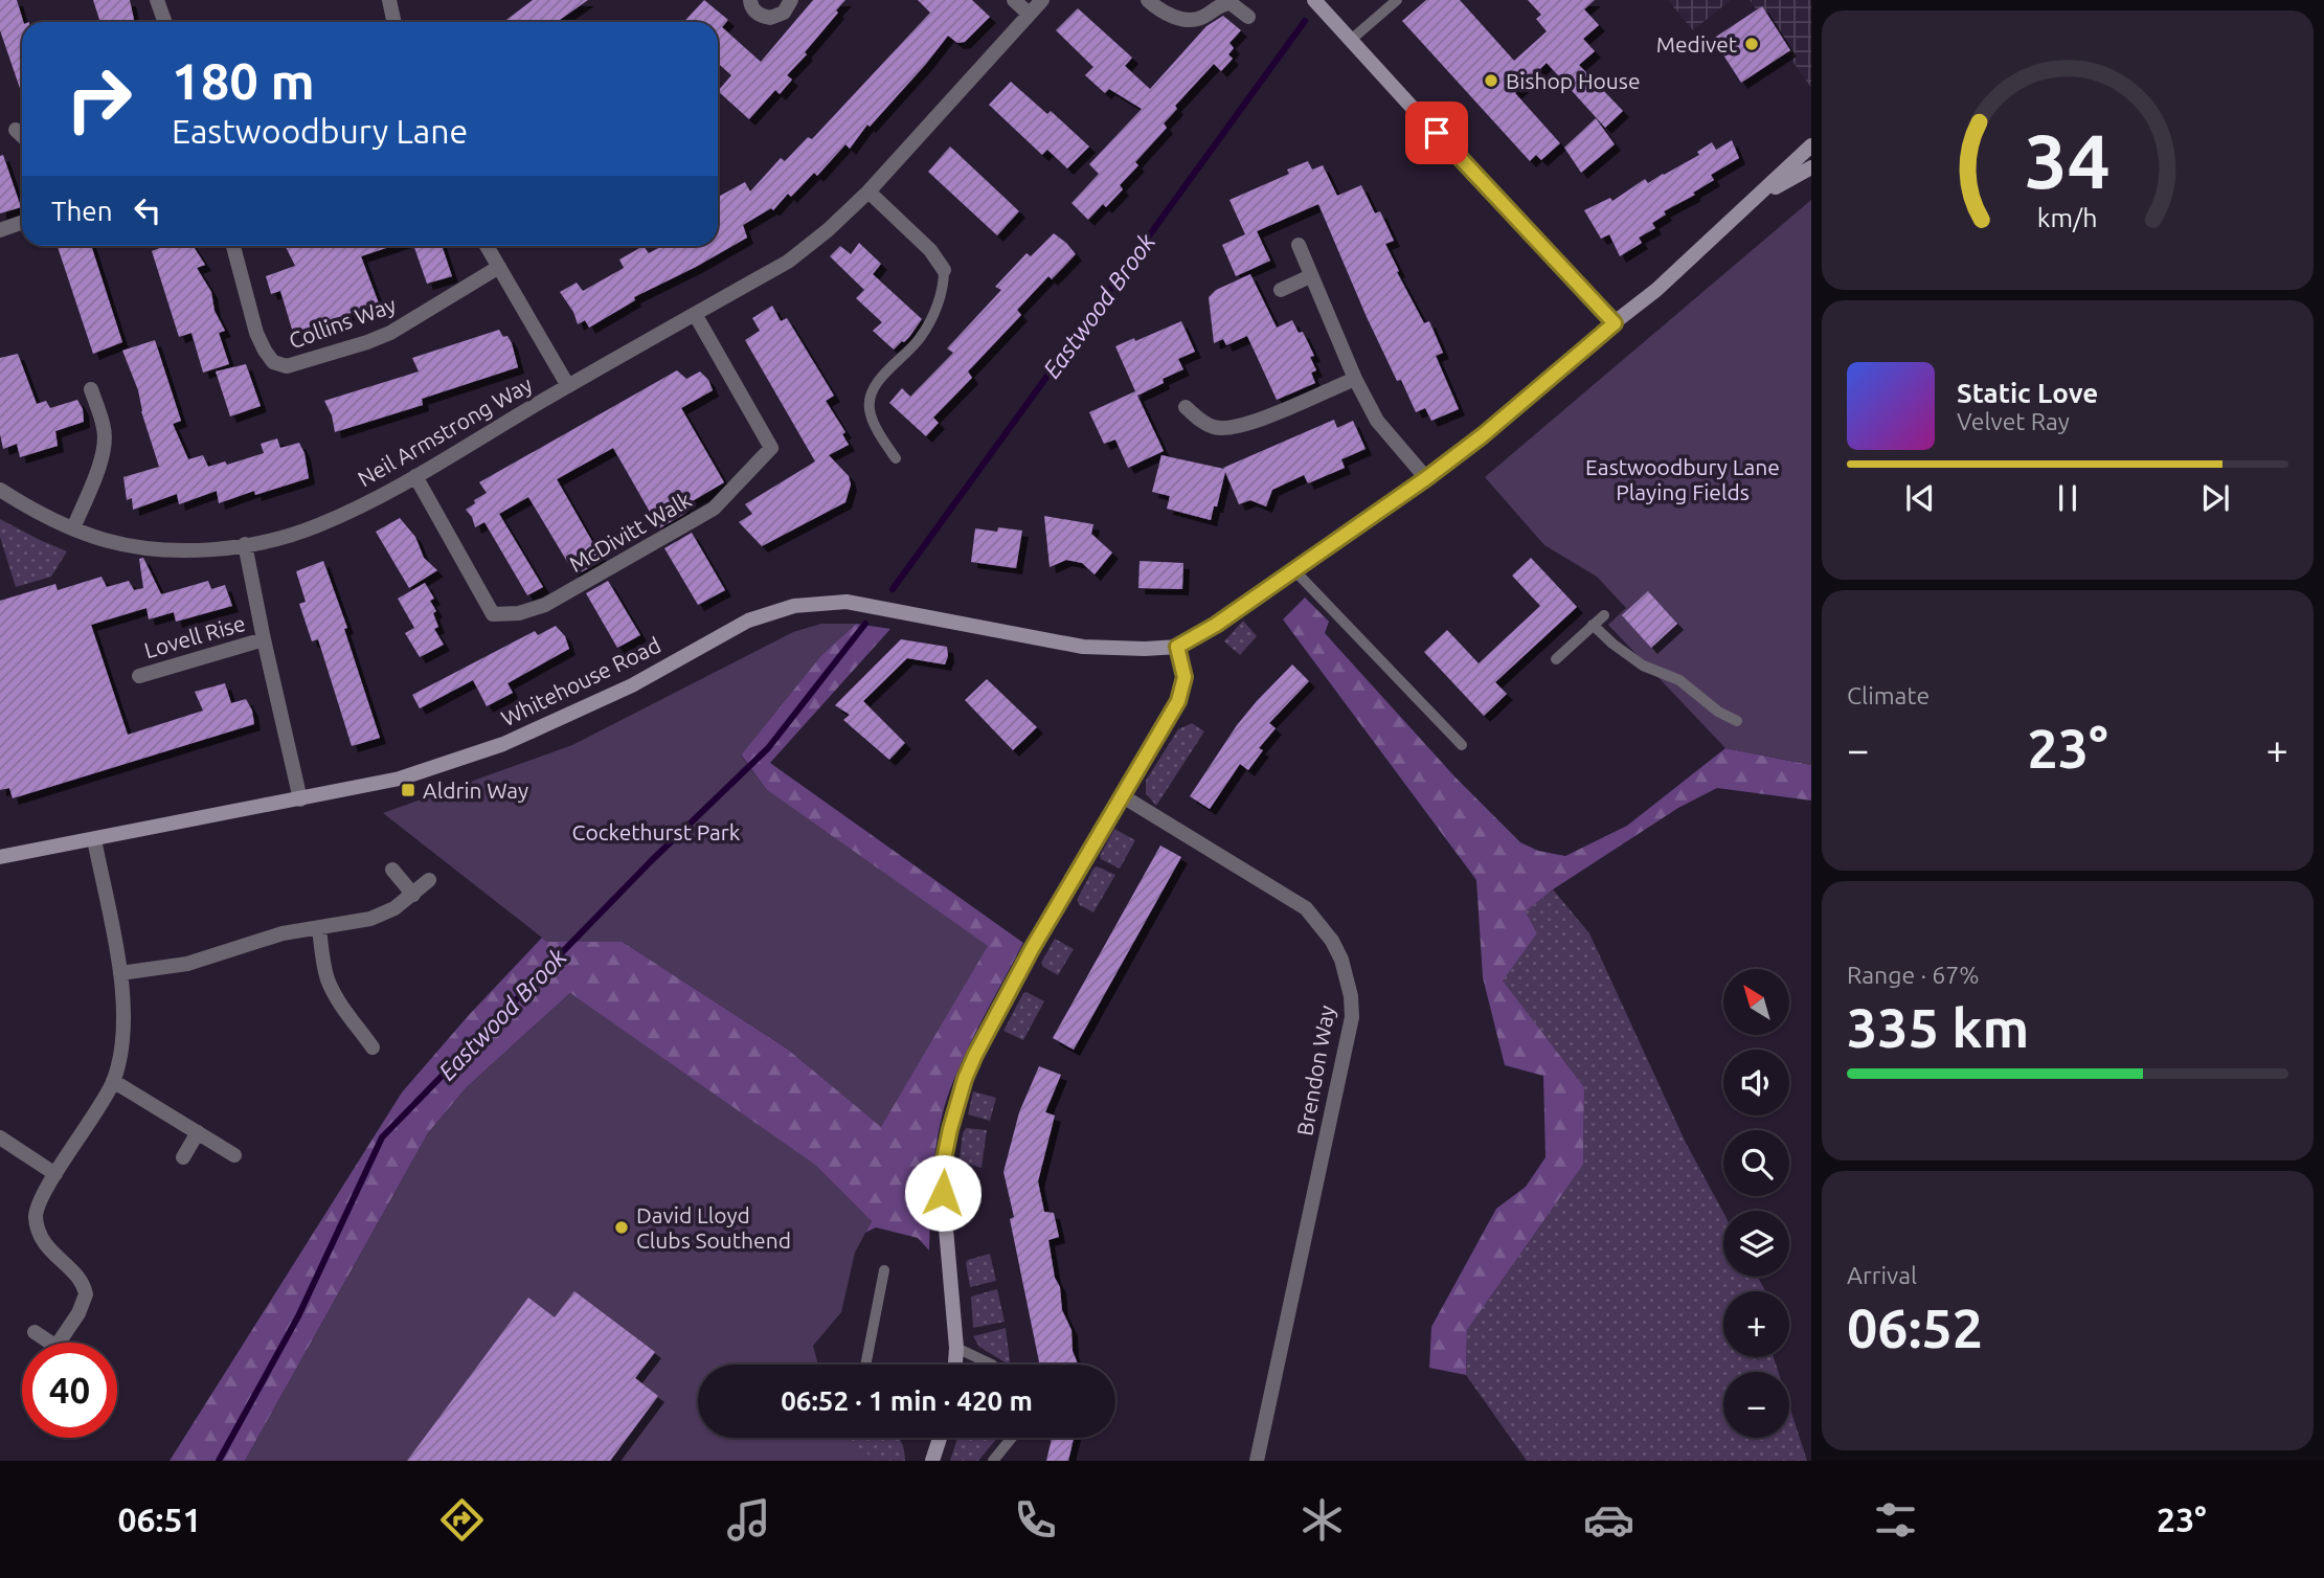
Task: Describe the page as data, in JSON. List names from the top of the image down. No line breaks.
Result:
{"streets":{"street":["Collins Way","Neil Armstrong Way","McDivitt Walk","Lovell Rise","Whitehouse Road","Brendon Way"]},"crossings":[["Neil Armstrong Way","McDivitt Walk"]],"water":["Eastwood Brook"],"parks":["Eastwoodbury Lane Playing Fields","Cockethurst Park"],"places":{"other":["Medivet","Bishop House","David Lloyd Clubs Southend"],"transit":["Aldrin Way"]},"north":"top left","page":{"turn":["180 m","Eastwoodbury Lane"],"then":"Then","song":["Static Love","Velvet Ray"],"tile":["Climate",["Range · 67%","335 km"],["Arrival","06:52"]],"heat":["−","23°","+"],"map_buttons":["+","−"],"limit":"40","trip":"06:52 · 1 min · 420 m","tabs":["06:51","23°"],"gauge":["34","km/h"]}}
